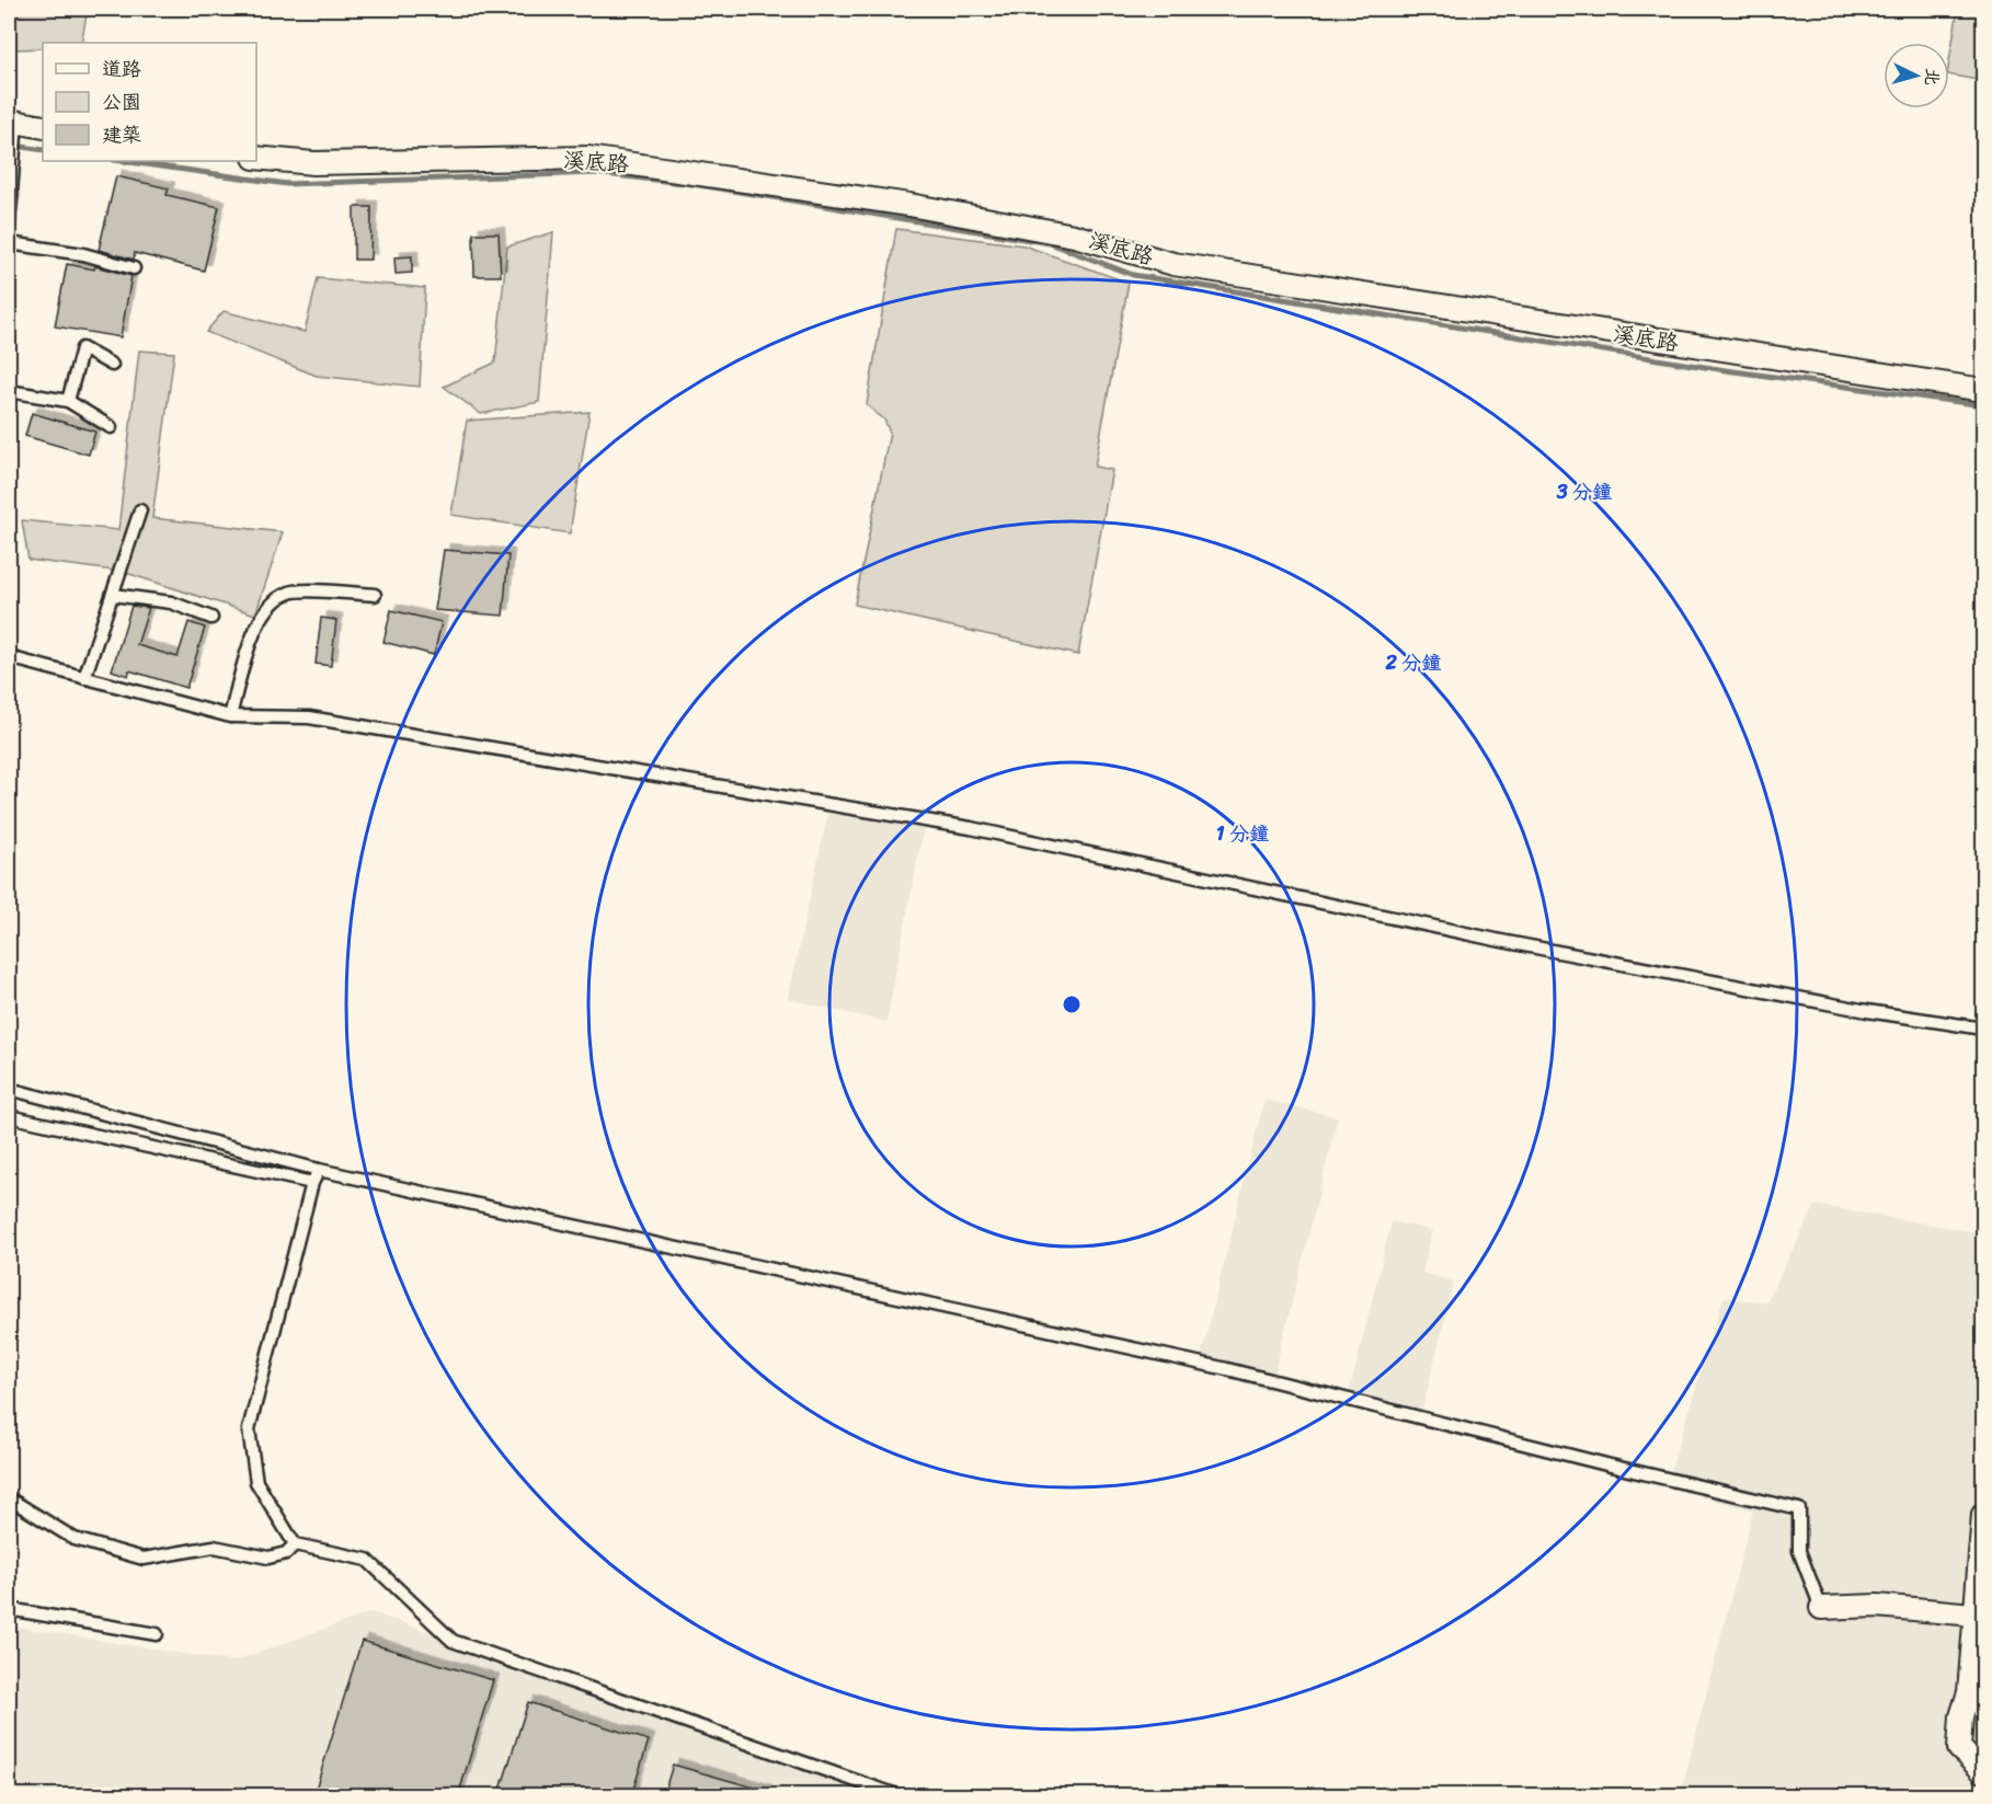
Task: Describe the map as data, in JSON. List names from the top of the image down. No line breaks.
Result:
{"streets":{"street":["溪底路"]},"legend":["道路","公園","建築"],"north":"right","rings":["3 分鐘","2 分鐘","1 分鐘"]}
